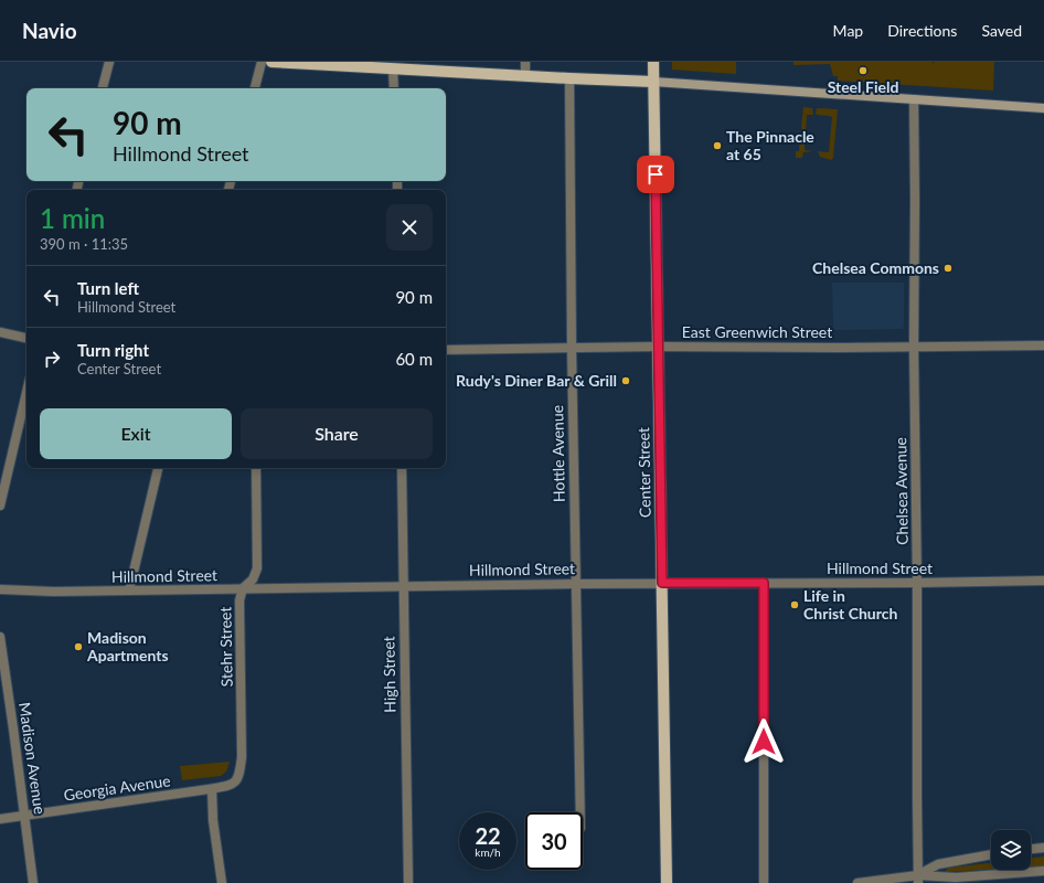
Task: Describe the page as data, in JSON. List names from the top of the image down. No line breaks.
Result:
{"streets":{"main road":["Center Street"],"street":["East Greenwich Street","Hottle Avenue","Chelsea Avenue","Hillmond Street","Stehr Street","High Street","Madison Avenue","Georgia Avenue"]},"crossings":[["East Greenwich Street","Hottle Avenue"],["East Greenwich Street","Center Street"],["East Greenwich Street","Chelsea Avenue"],["Hottle Avenue","Hillmond Street"],["Center Street","Hillmond Street"],["Chelsea Avenue","Hillmond Street"],["Hillmond Street","Stehr Street"],["Hillmond Street","High Street"],["Stehr Street","Georgia Avenue"],["Madison Avenue","Georgia Avenue"]],"places":["Steel Field","The Pinnacle at 65","Chelsea Commons","Rudy's Diner Bar & Grill","Life in Christ Church","Madison Apartments"],"page":{"header":"Navio","nav":["Map","Directions","Saved"],"turn":["90 m","Hillmond Street"],"heading":["1 min","390 m · 11:35"],"list":[{"name":"Turn left","note":"Hillmond Street","value":"90 m"},{"name":"Turn right","note":"Center Street","value":"60 m"}],"buttons":["Exit","Share"],"speed":"22 km/h","limit":"30"}}
